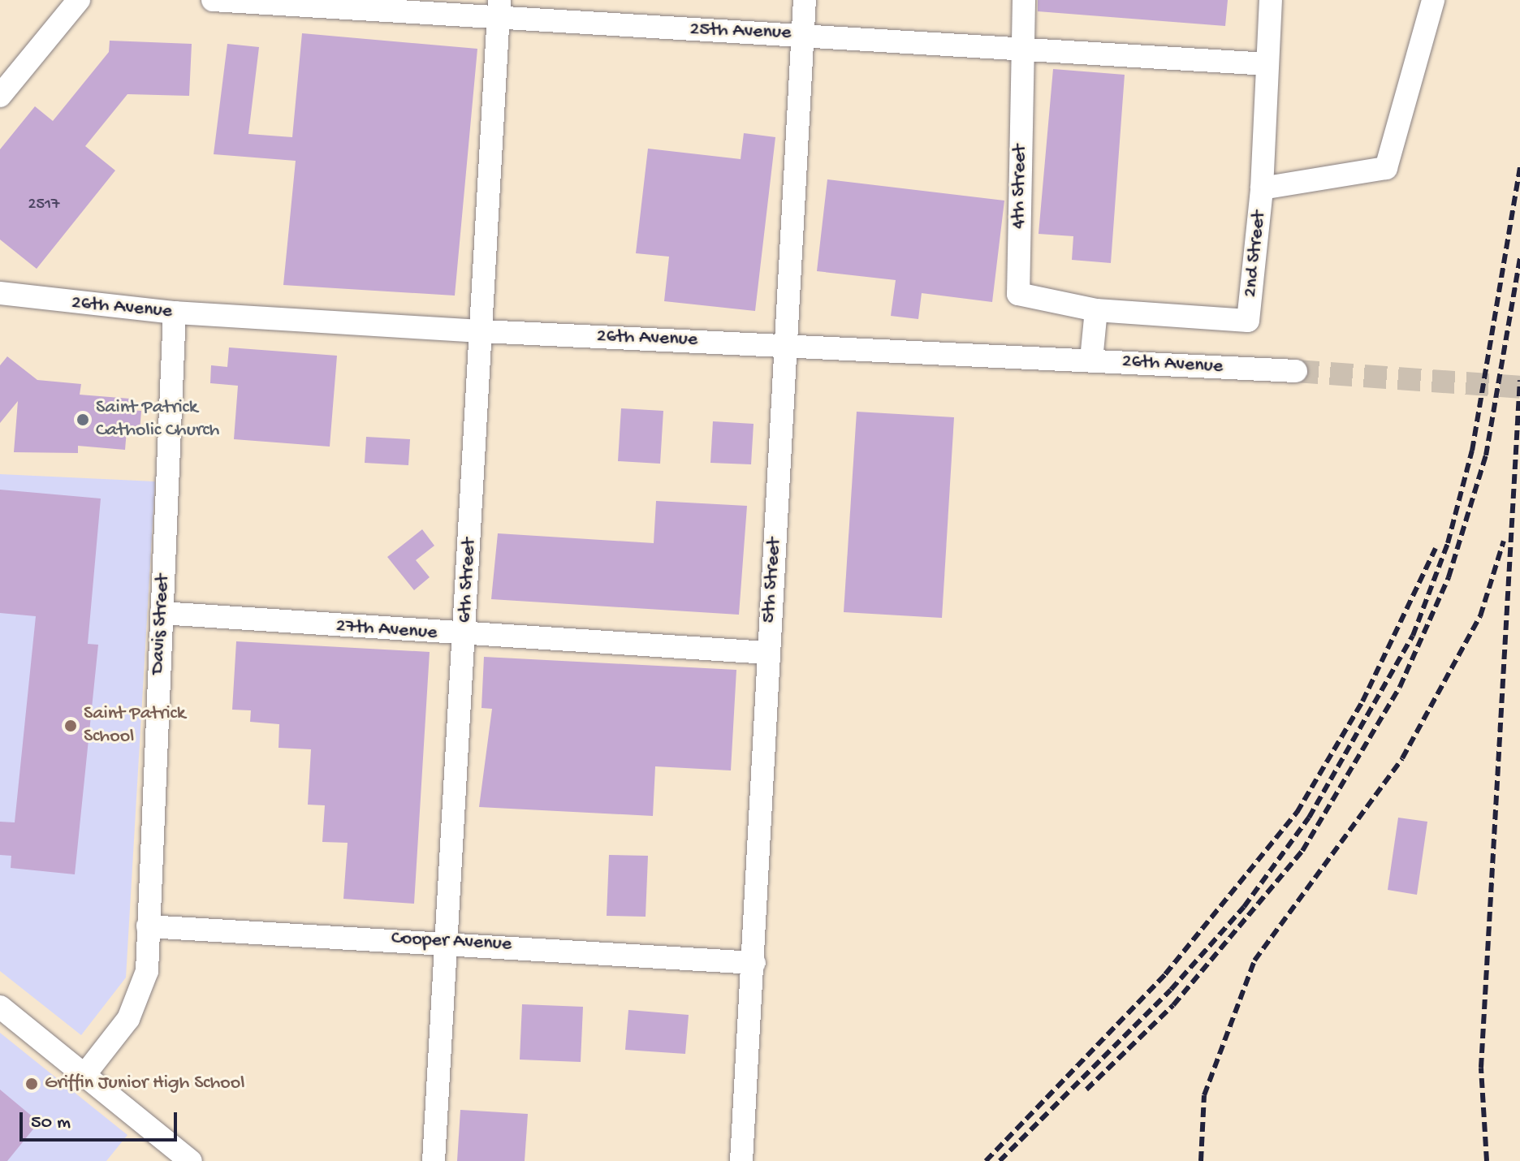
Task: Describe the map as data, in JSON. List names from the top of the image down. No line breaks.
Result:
{"streets":{"street":["25th Avenue","4th Street","2nd Street","26th Avenue","6th Street","5th Street","Davis Street","27th Avenue","Cooper Avenue"]},"crossings":[["25th Avenue","4th Street"],["25th Avenue","2nd Street"],["25th Avenue","6th Street"],["25th Avenue","5th Street"],["4th Street","2nd Street"],["26th Avenue","6th Street"],["26th Avenue","5th Street"],["26th Avenue","Davis Street"],["6th Street","27th Avenue"],["6th Street","Cooper Avenue"],["5th Street","27th Avenue"],["5th Street","Cooper Avenue"],["Davis Street","27th Avenue"],["Davis Street","Cooper Avenue"]],"places":["Saint Patrick Catholic Church","Saint Patrick School","Griffin Junior High School"],"house_numbers":["2517"],"scale_bar":"50 m"}
